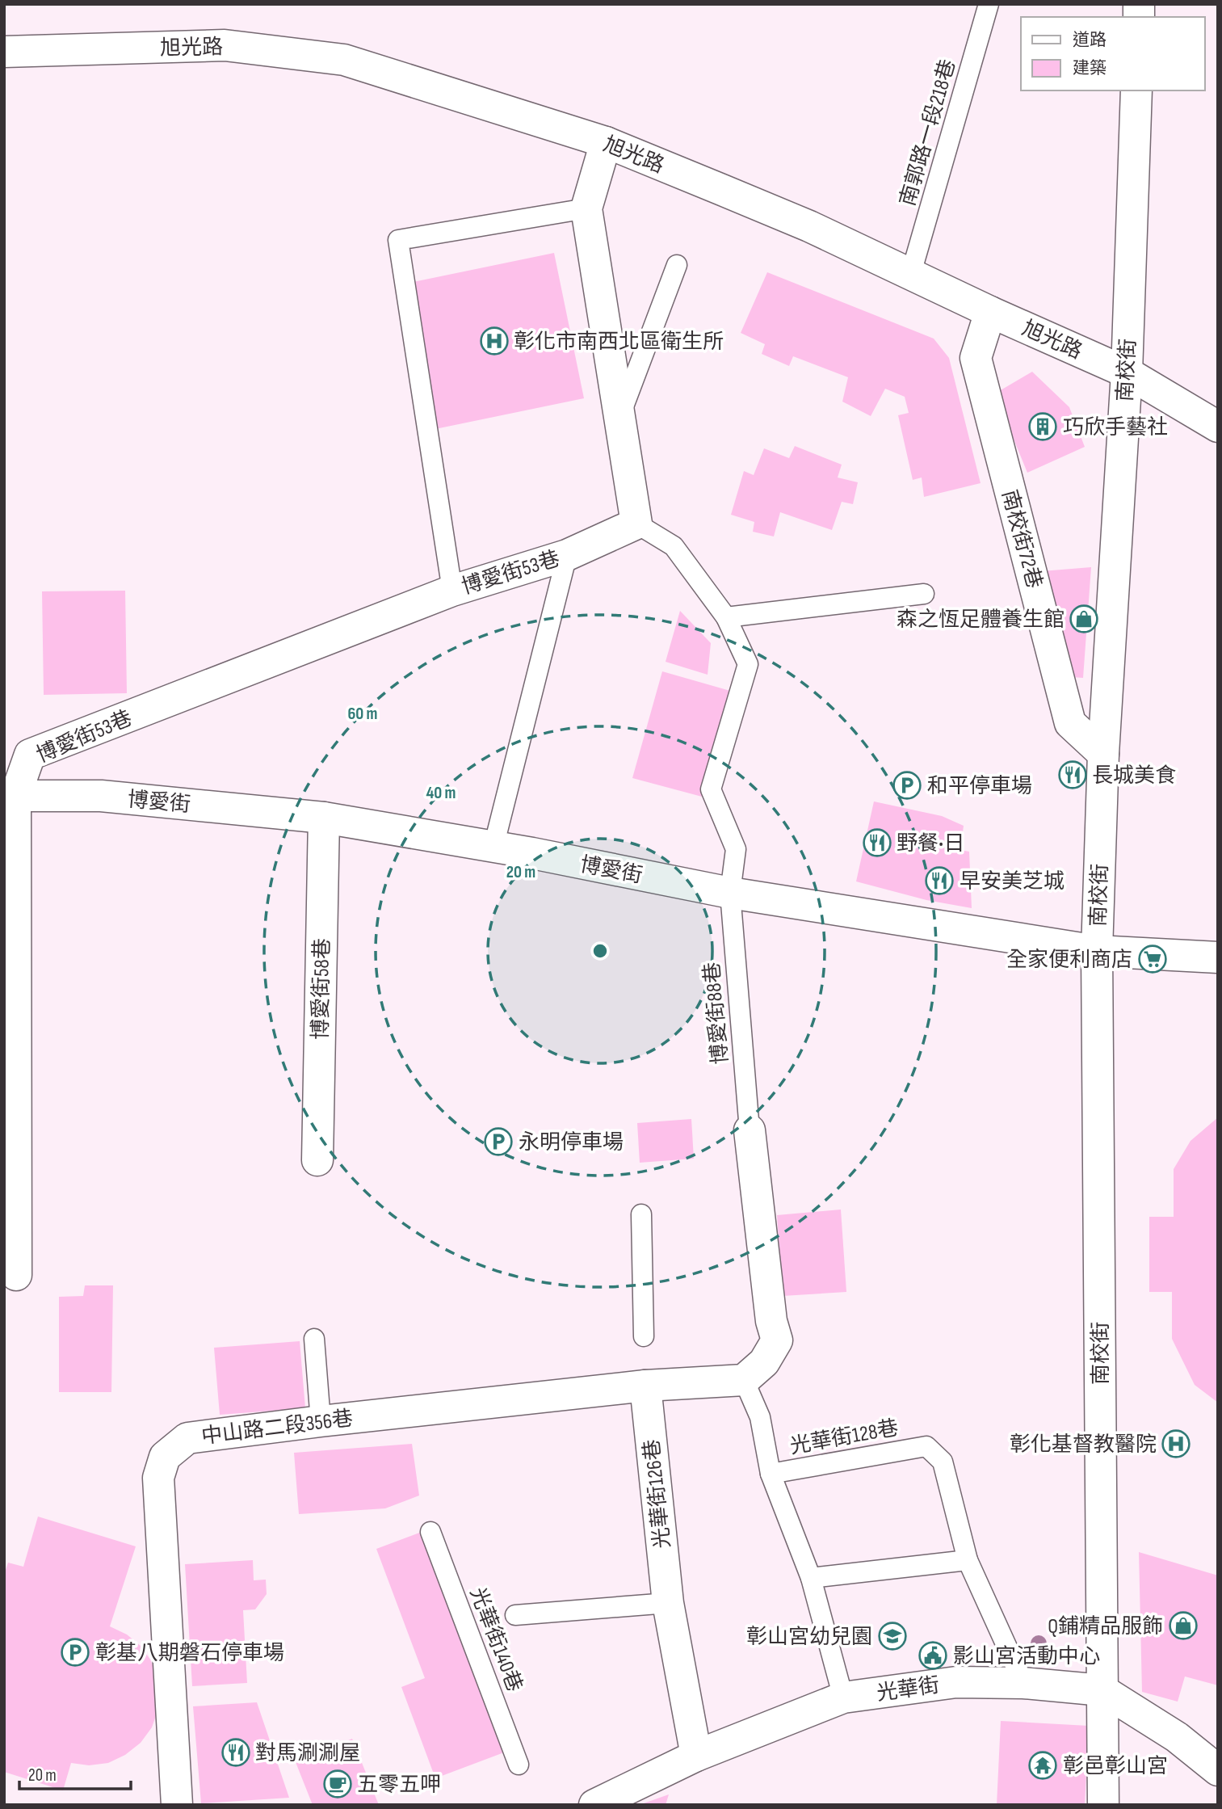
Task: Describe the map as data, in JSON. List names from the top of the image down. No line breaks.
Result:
{"streets":{"street":["旭光路","南校街","南校街72巷","博愛街53巷","博愛街","博愛街58巷","中山路二段356巷","光華街126巷","光華街"],"lane":["南郭路一段218巷","博愛街88巷","光華街128巷","光華街140巷"]},"crossings":[["旭光路","南郭路一段218巷"],["旭光路","南校街"],["旭光路","南校街72巷"],["南校街","南校街72巷"],["南校街","博愛街"],["南校街","光華街"],["博愛街53巷","博愛街"],["博愛街","博愛街58巷"],["博愛街","博愛街88巷"],["中山路二段356巷","光華街128巷"],["中山路二段356巷","光華街126巷"],["光華街128巷","光華街"],["光華街126巷","光華街"]],"places":{"hospital":["彰化市南西北區衛生所","彰化基督教醫院"],"building":["巧欣手藝社"],"shop":["森之恆足體養生館","Q鋪精品服飾"],"restaurant":["長城美食","野餐•日","早安美芝城","對馬涮涮屋"],"parking":["和平停車場","永明停車場","彰基八期磐石停車場"],"supermarket":["全家便利商店"],"school or university":["彰山宮幼兒園"],"public building":["影山宮活動中心"],"temple":["彰邑彰山宮"],"cafe":["五零五呷"]},"legend":["道路","建築"],"scale_bar":"20 m","rings":["60 m","40 m","20 m"]}
